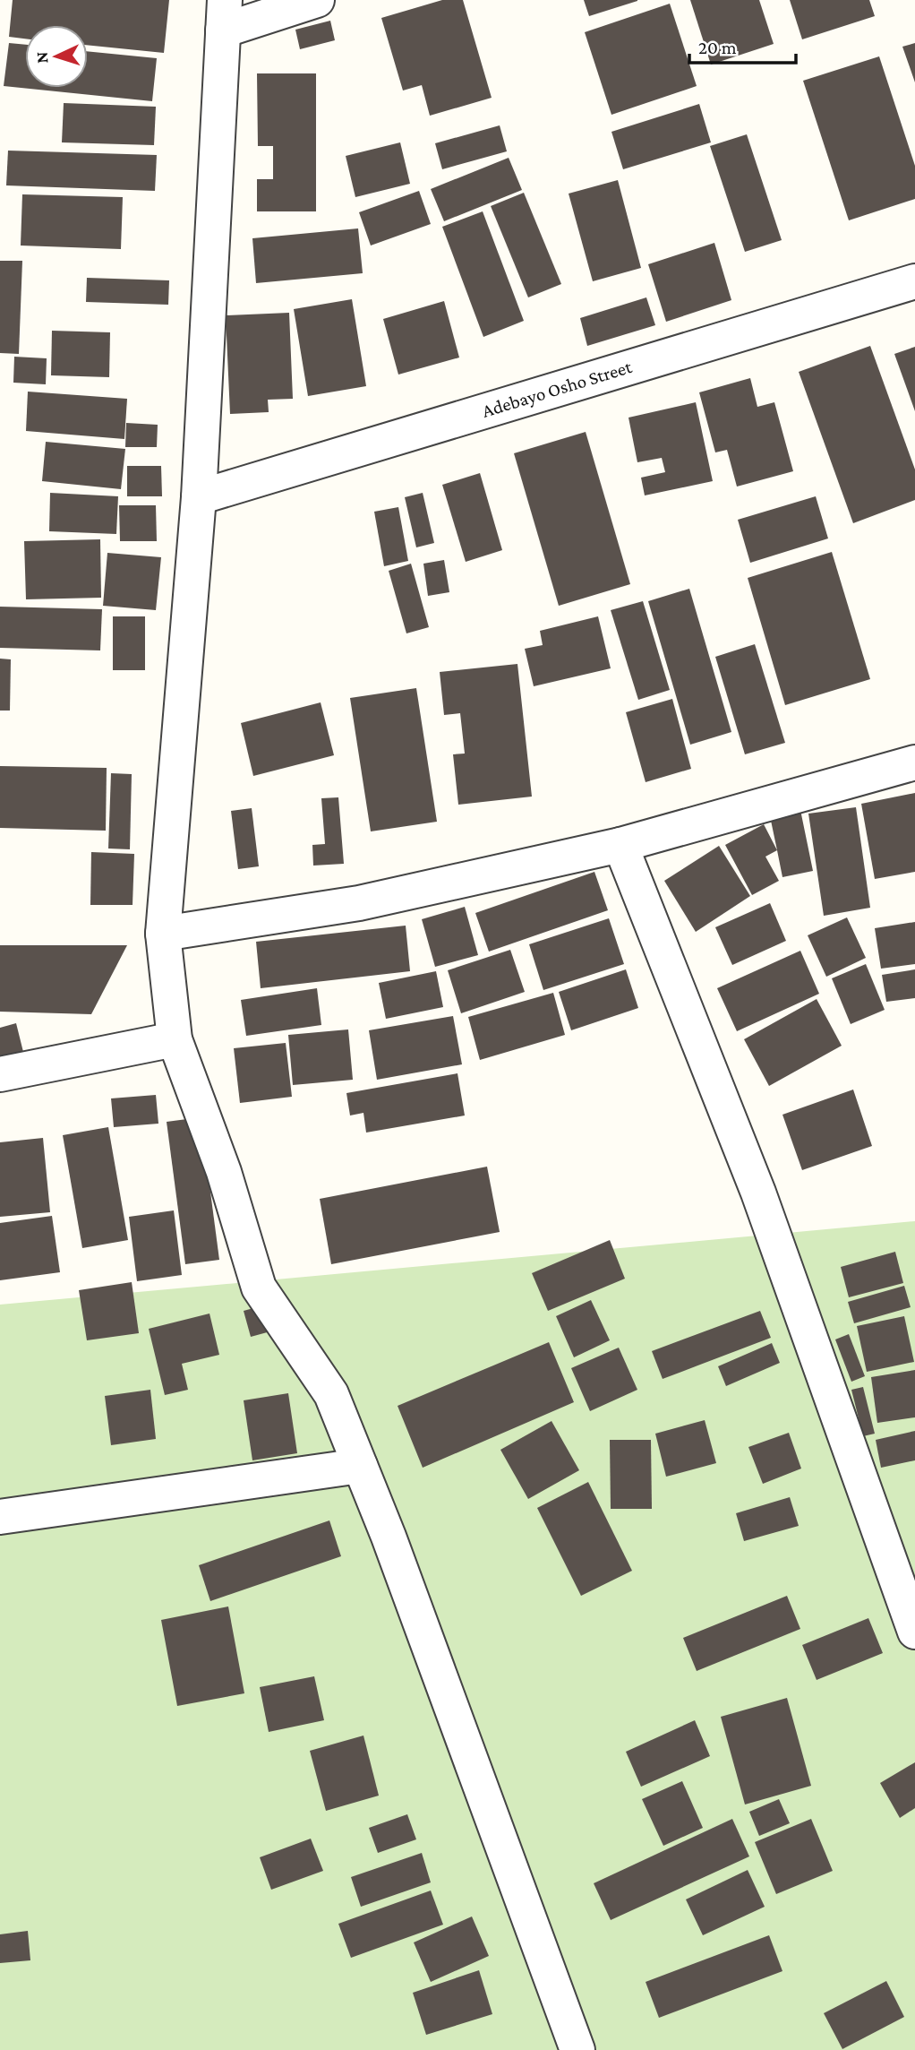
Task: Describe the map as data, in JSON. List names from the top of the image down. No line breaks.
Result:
{"streets":{"street":["Adebayo Osho Street"]},"scale_bar":"20 m","north":"left"}
